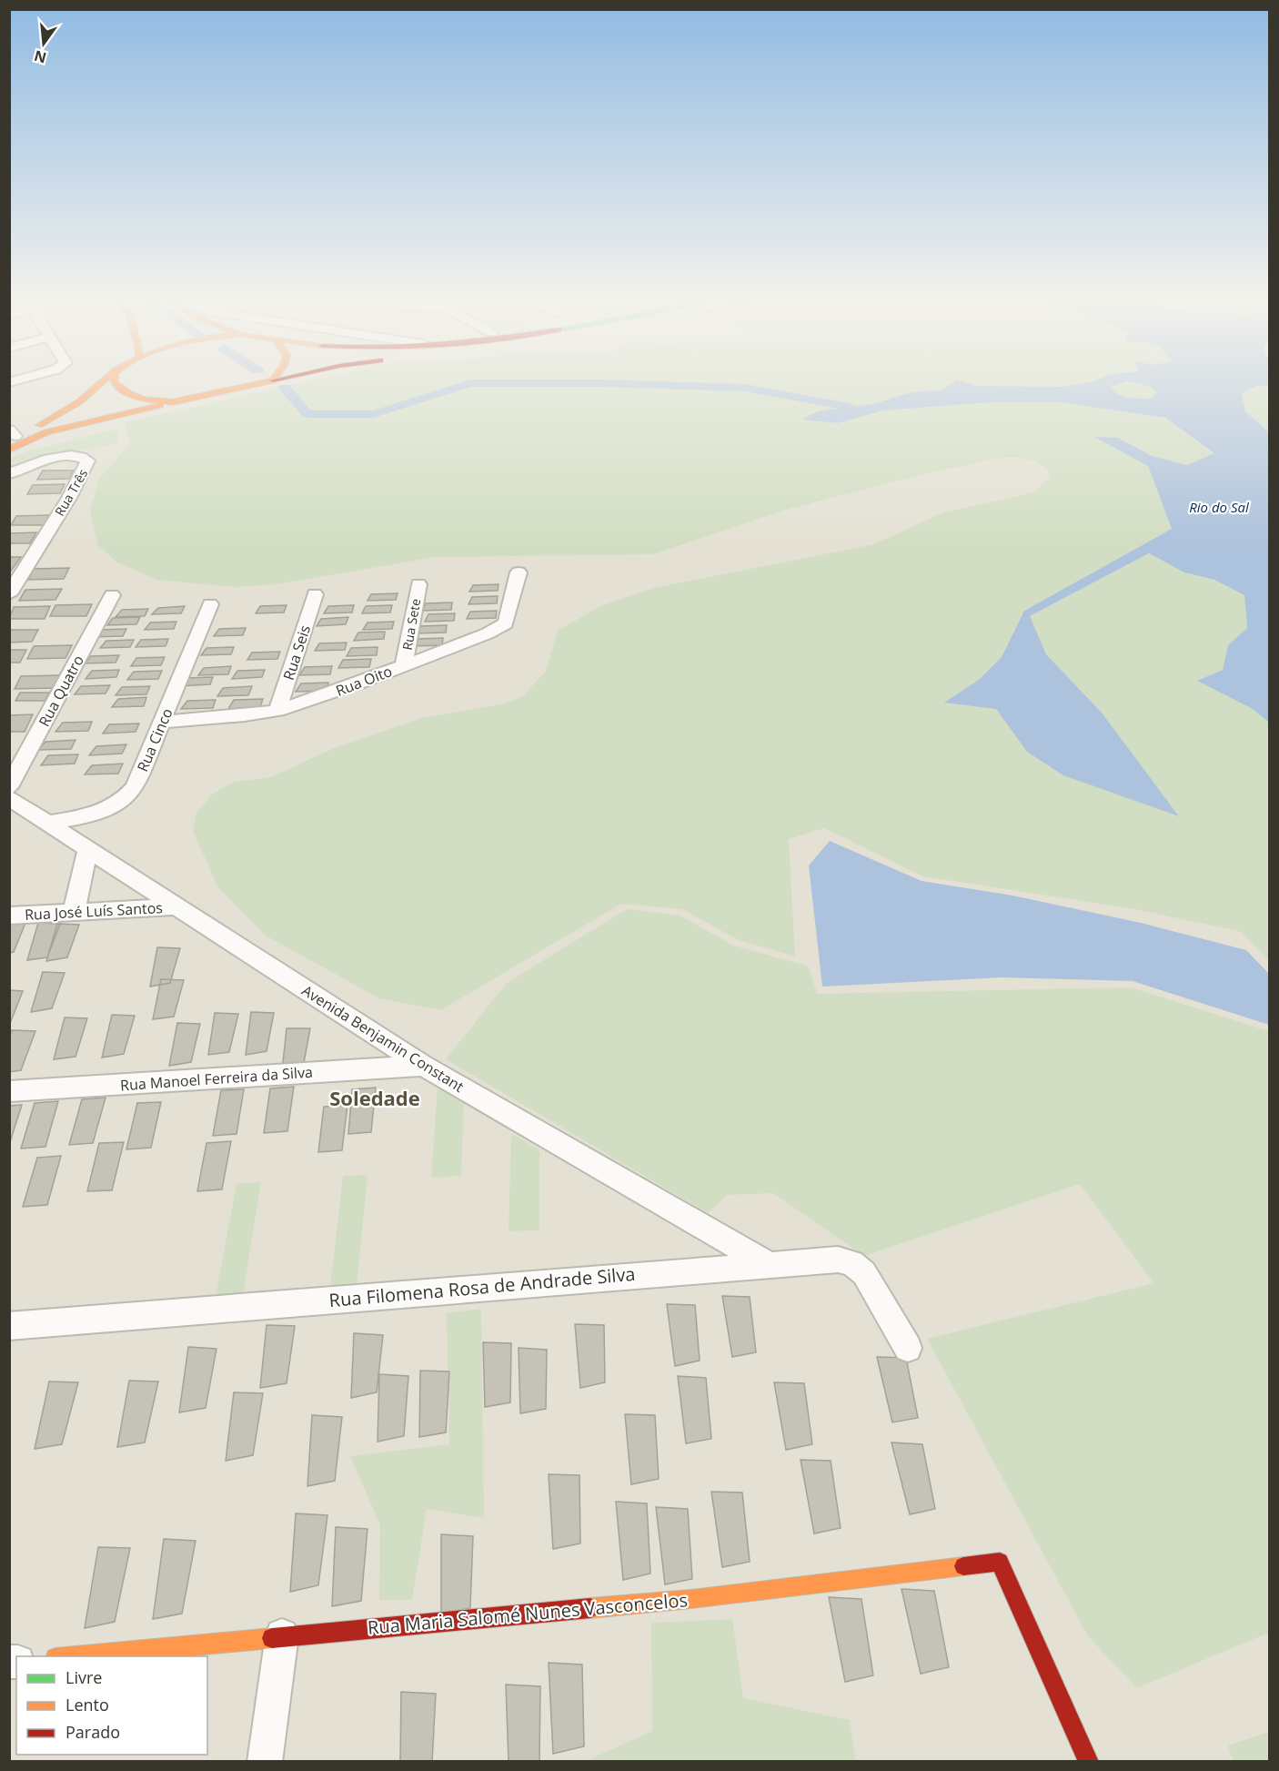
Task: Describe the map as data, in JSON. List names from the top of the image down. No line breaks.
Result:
{"streets":{"main road":["Rua Maria Salomé Nunes Vasconcelos"],"street":["Rua Três","Rua Sete","Rua Seis","Rua Oito","Rua Quatro","Rua Cinco","Rua José Luís Santos","Avenida Benjamin Constant","Rua Manoel Ferreira da Silva","Rua Filomena Rosa de Andrade Silva"]},"crossings":[["Rua Sete","Rua Oito"],["Rua Seis","Rua Oito"],["Rua Oito","Rua Cinco"],["Rua Cinco","Avenida Benjamin Constant"],["Rua José Luís Santos","Avenida Benjamin Constant"],["Avenida Benjamin Constant","Rua Manoel Ferreira da Silva"],["Avenida Benjamin Constant","Rua Filomena Rosa de Andrade Silva"]],"districts":["Soledade"],"water":["Rio do Sal"],"legend":["Livre","Lento","Parado"],"north":"bottom"}
